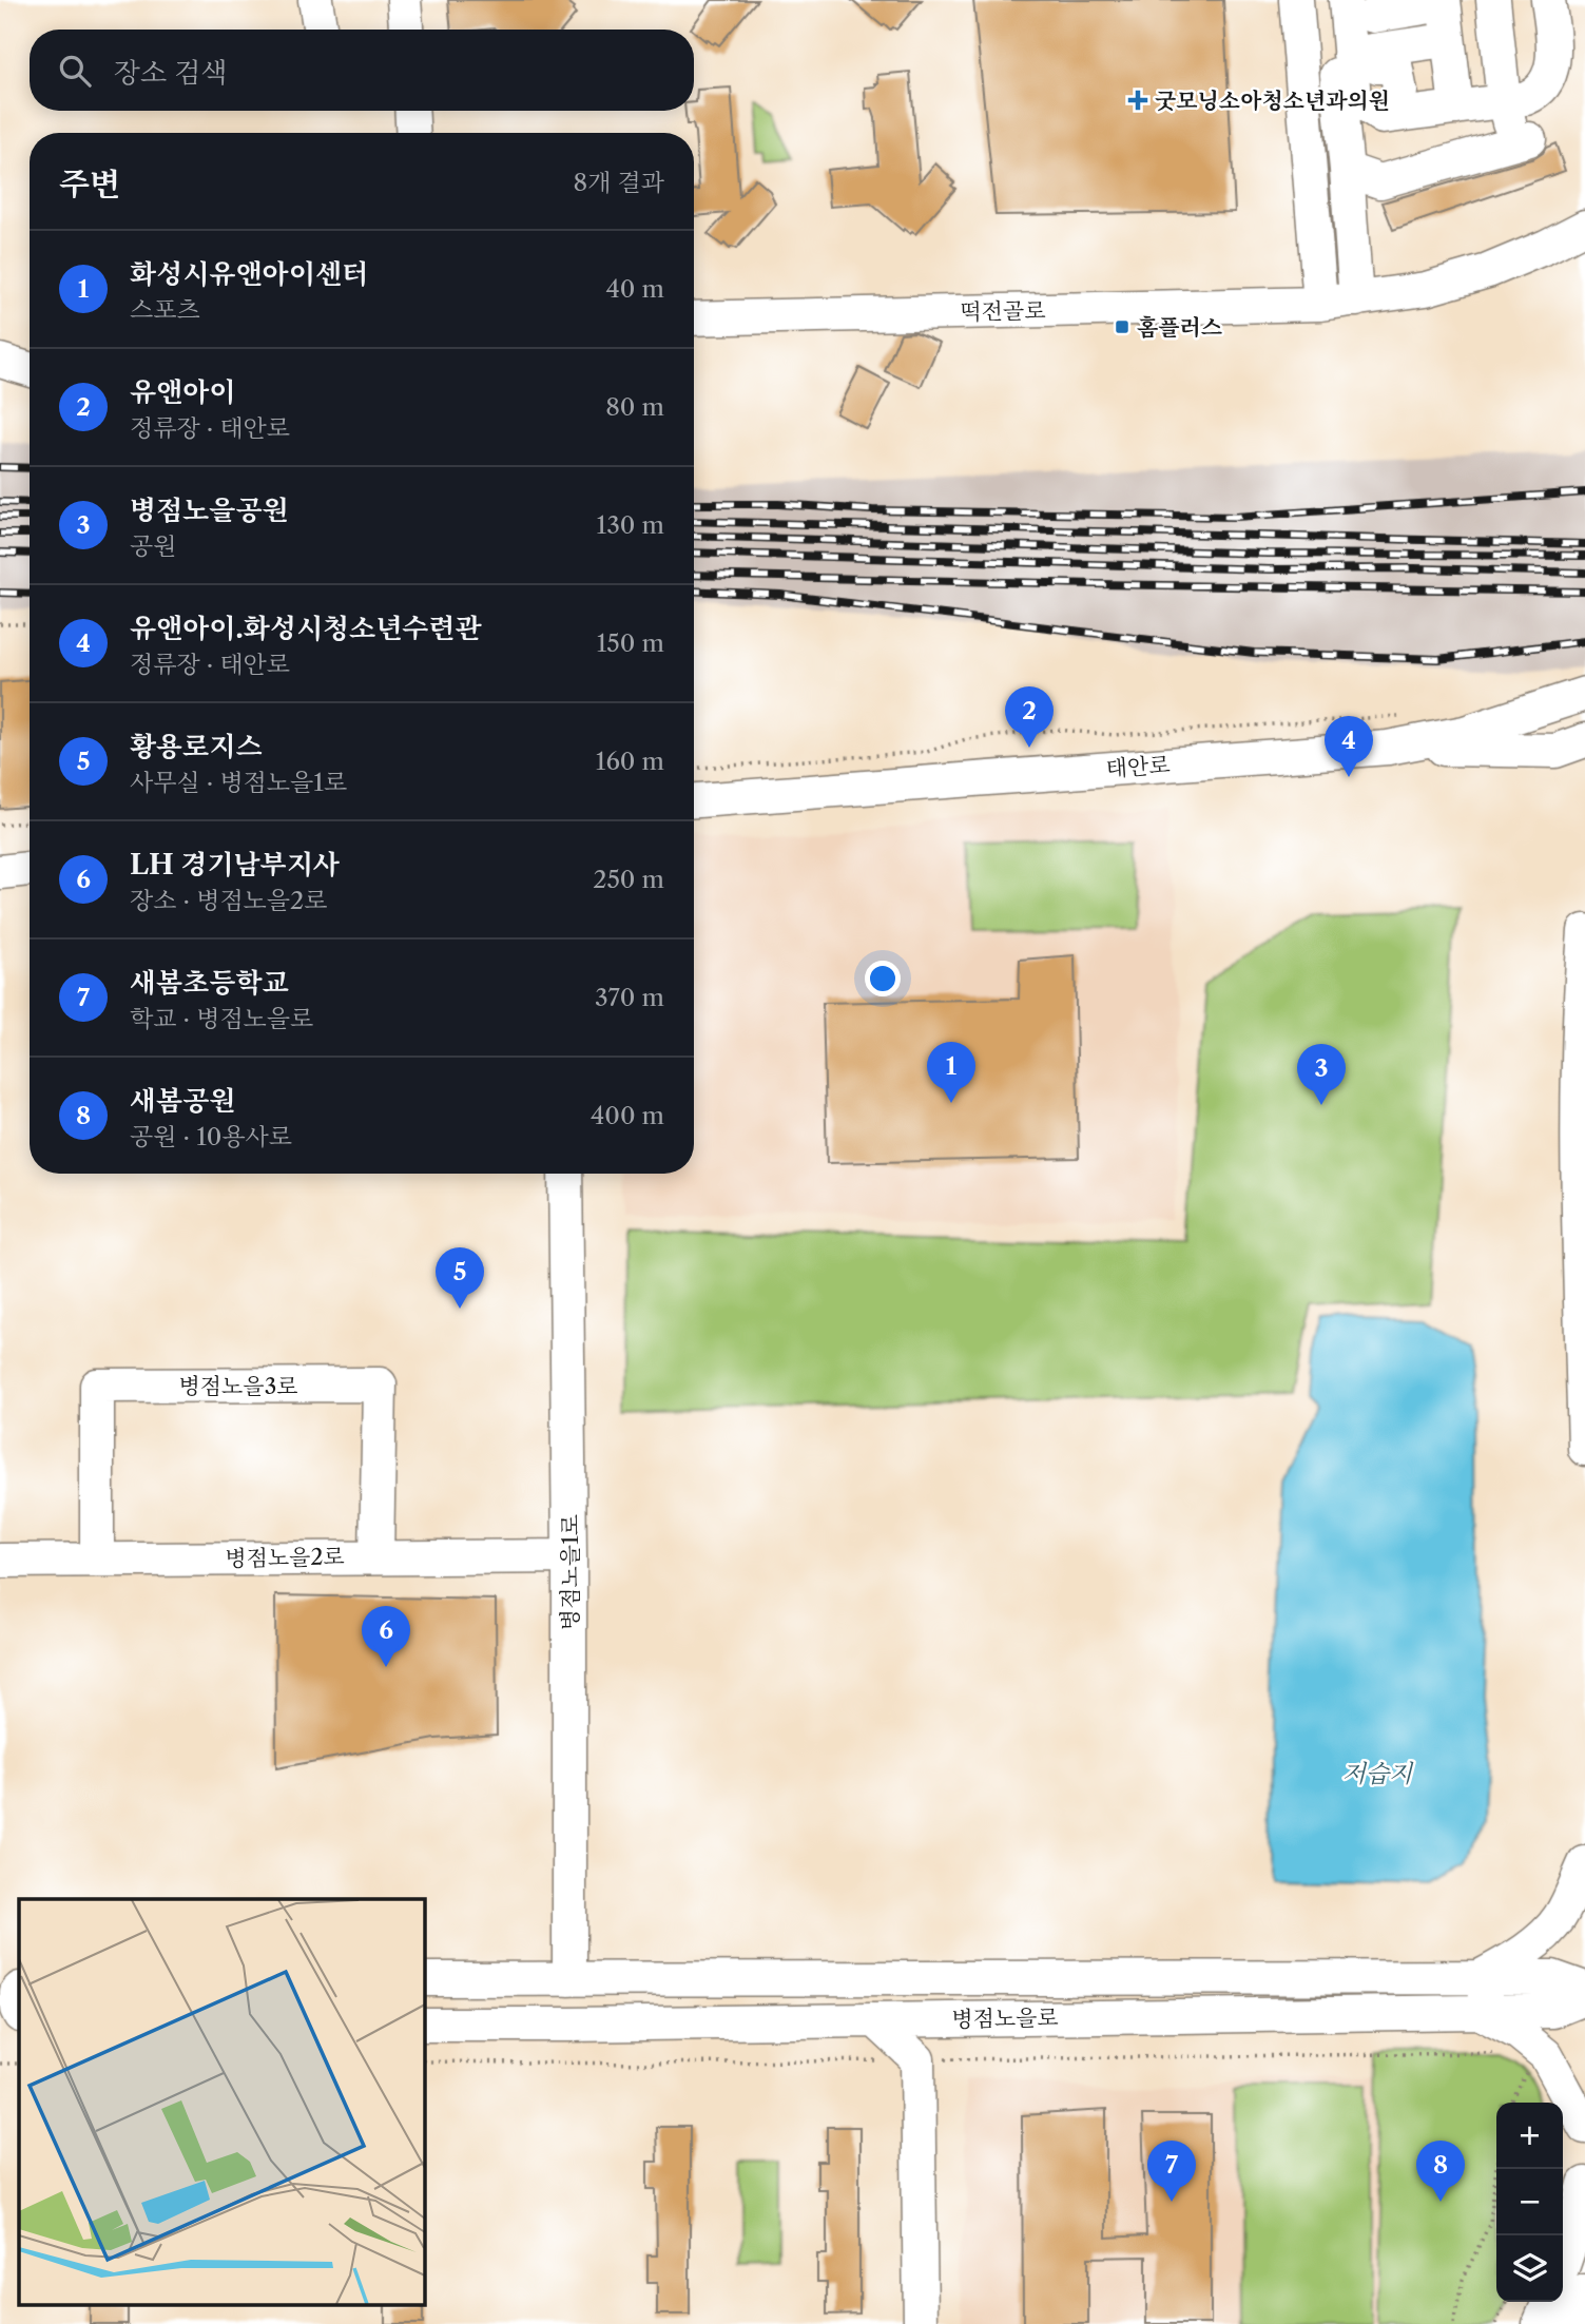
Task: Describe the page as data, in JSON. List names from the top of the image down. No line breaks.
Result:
{"streets":{"street":["떡전골로","태안로","병점노을3로","병점노을2로","병점노을1로","병점노을로"]},"crossings":[["병점노을3로","병점노을2로"],["병점노을2로","병점노을1로"],["병점노을1로","병점노을로"]],"water":["저습지"],"places":{"health":["굿모닝소아청소년과의원"],"transit":["홈플러스"]},"page":{"search":"장소 검색","heading":["주변","8개 결과"],"list":[{"mark":"1","name":"화성시유앤아이센터","note":"스포츠","value":"40 m"},{"mark":"2","name":"유앤아이","note":"정류장 · 태안로","value":"80 m"},{"mark":"3","name":"병점노을공원","note":"공원","value":"130 m"},{"mark":"4","name":"유앤아이.화성시청소년수련관","note":"정류장 · 태안로","value":"150 m"},{"mark":"5","name":"황용로지스","note":"사무실 · 병점노을1로","value":"160 m"},{"mark":"6","name":"LH 경기남부지사","note":"장소 · 병점노을2로","value":"250 m"},{"mark":"7","name":"새봄초등학교","note":"학교 · 병점노을로","value":"370 m"},{"mark":"8","name":"새봄공원","note":"공원 · 10용사로","value":"400 m"}],"pins":["2","4","1","3","5","6","7","8"],"map_buttons":["+","−"]}}
